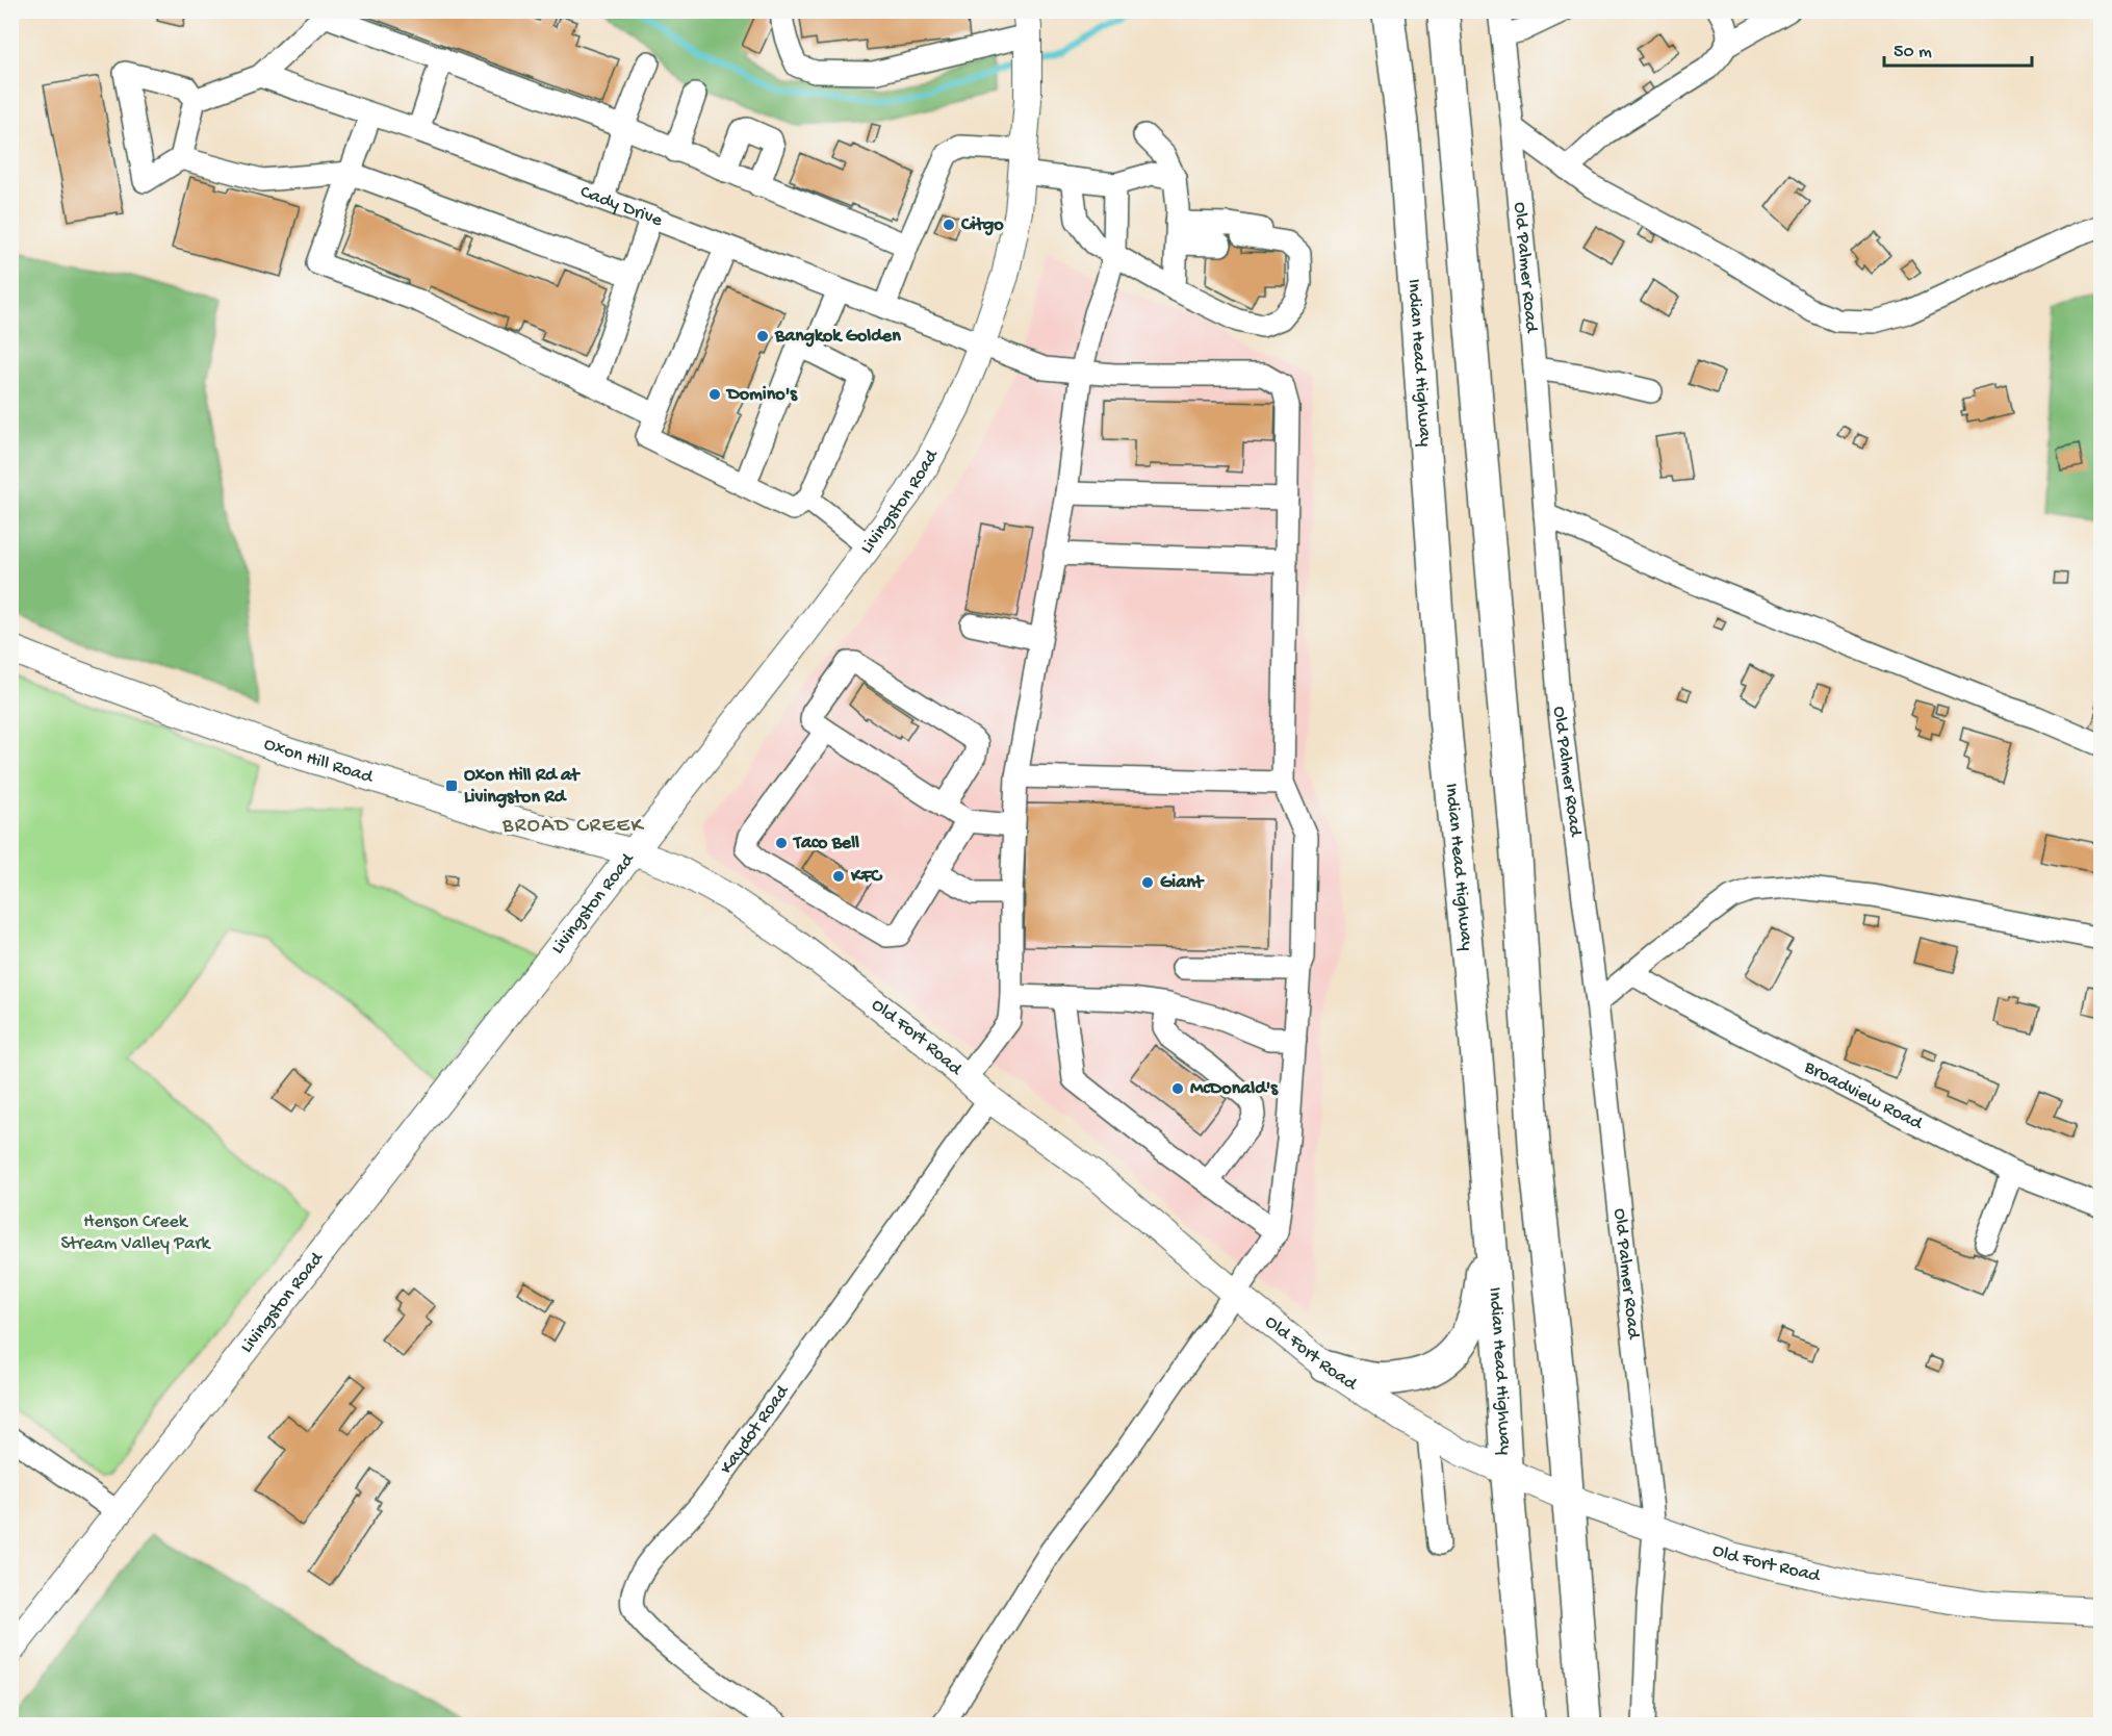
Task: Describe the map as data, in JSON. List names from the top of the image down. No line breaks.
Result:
{"streets":{"highway":["Indian Head Highway"],"main road":["Livingston Road","Oxon Hill Road","Old Fort Road"],"street":["Cady Drive","Old Palmer Road","Broadview Road","Kaydot Road"]},"crossings":[["Cady Drive","Livingston Road"],["Old Palmer Road","Old Fort Road"],["Indian Head Highway","Old Fort Road"],["Livingston Road","Oxon Hill Road"],["Livingston Road","Old Fort Road"],["Oxon Hill Road","Old Fort Road"],["Old Fort Road","Kaydot Road"]],"districts":["BROAD CREEK"],"parks":["Henson Creek Stream Valley Park"],"places":{"other":["Citgo","Bangkok Golden","Domino's","Taco Bell","KFC","Giant","McDonald's"],"transit":["Oxon Hill Rd at Livingston Rd"]},"scale_bar":"50 m"}
